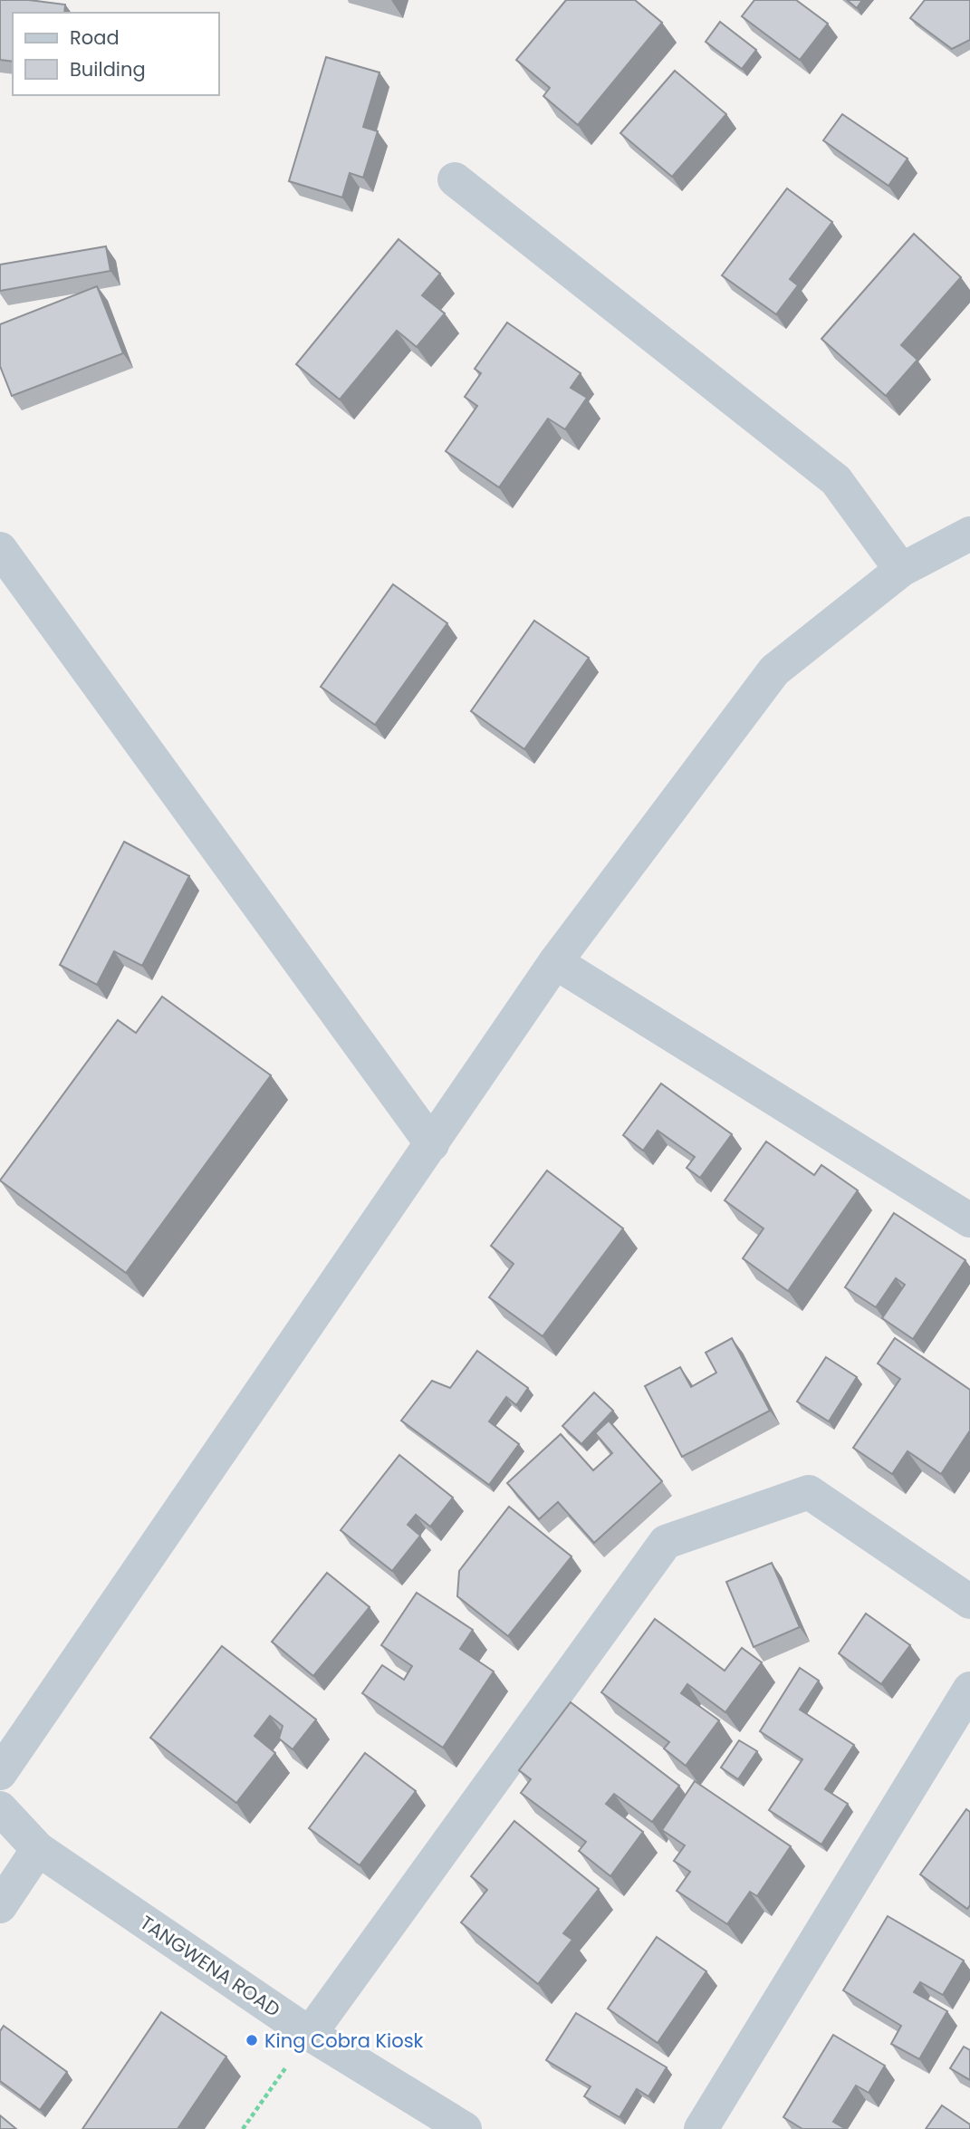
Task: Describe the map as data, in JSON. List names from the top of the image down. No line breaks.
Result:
{"streets":{"street":["TANGWENA ROAD"]},"places":["King Cobra Kiosk"],"legend":["Road","Building"]}
